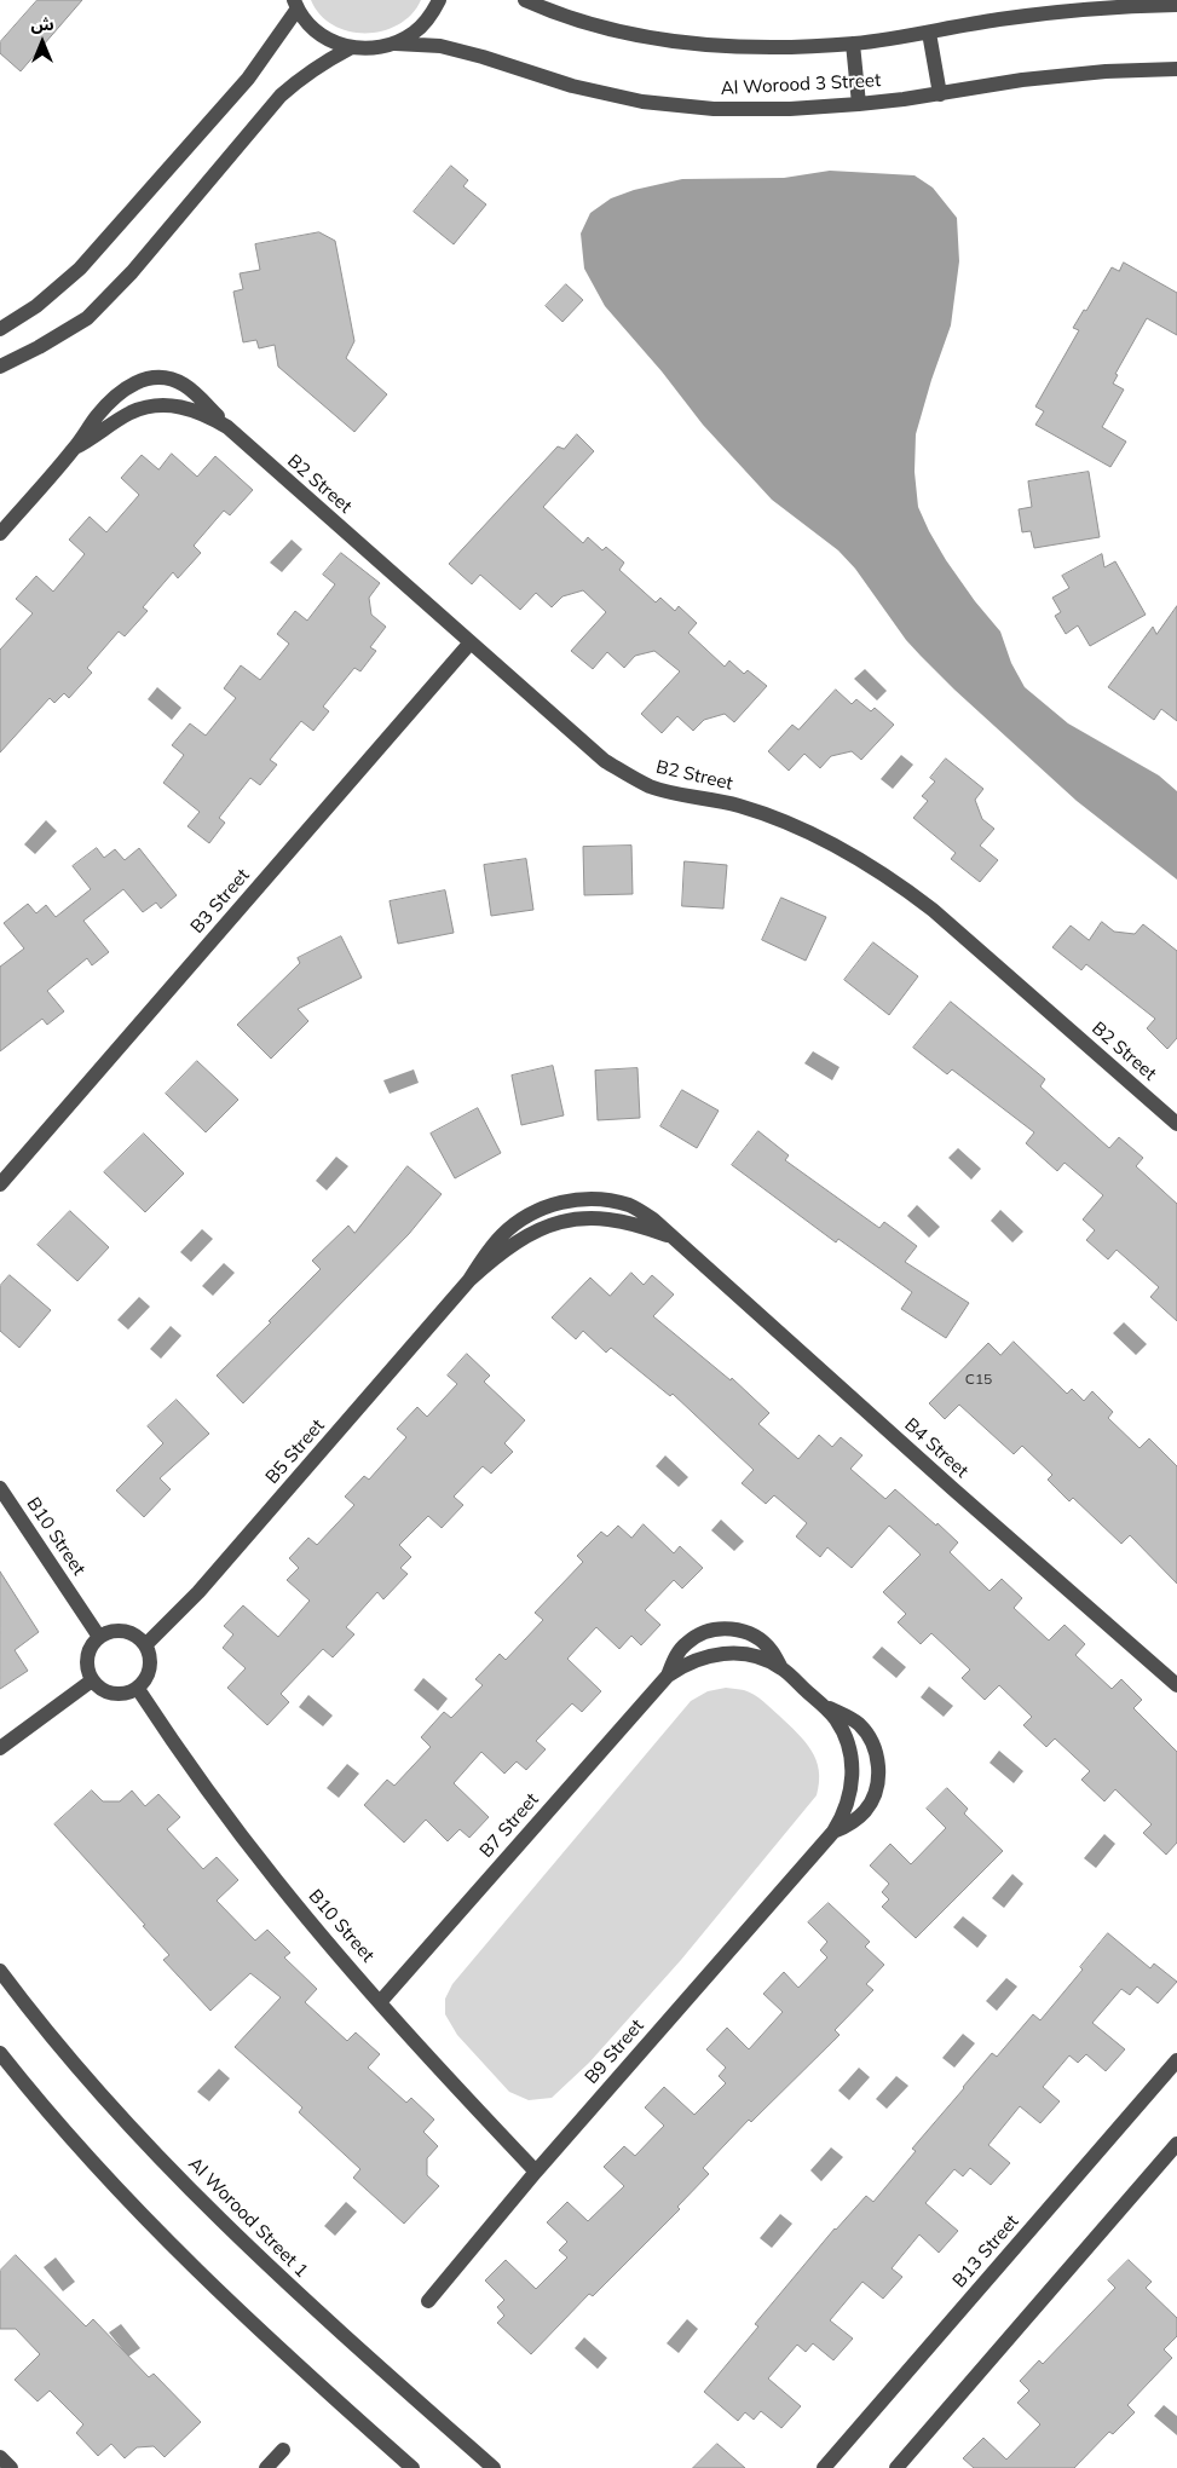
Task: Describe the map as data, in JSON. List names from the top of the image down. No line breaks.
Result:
{"streets":{"street":["Al Worood 3 Street","B2 Street","B3 Street","B4 Street","B5 Street","B10 Street","B7 Street","B9 Street","Al Worood Street 1","B13 Street"]},"crossings":[["B2 Street","B3 Street"],["B4 Street","B5 Street"],["B5 Street","B10 Street"],["B10 Street","B7 Street"],["B10 Street","B9 Street"]],"house_numbers":["C15"],"north":"top"}
